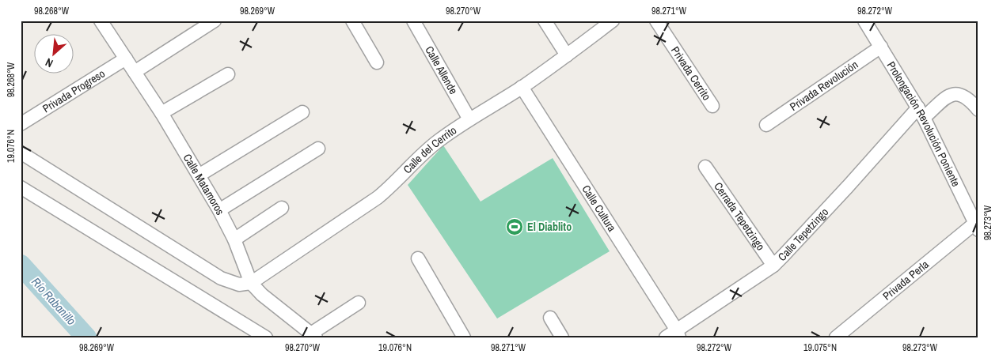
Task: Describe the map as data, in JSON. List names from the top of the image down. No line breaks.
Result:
{"streets":{"street":["Calle Allende","Privada Cerrito","Privada Revolución","Privada Progreso","Prolongación Revolución Poniente","Calle del Cerrito","Calle Matamoros","Calle Cultura","Cerrada Tepetzingo","Calle Tepetzingo","Privada Perla"]},"crossings":[["Calle Allende","Calle del Cerrito"],["Privada Revolución","Prolongación Revolución Poniente"],["Privada Progreso","Calle Matamoros"],["Prolongación Revolución Poniente","Calle Tepetzingo"],["Prolongación Revolución Poniente","Privada Perla"],["Calle del Cerrito","Calle Matamoros"],["Calle del Cerrito","Calle Cultura"],["Calle Cultura","Calle Tepetzingo"],["Cerrada Tepetzingo","Calle Tepetzingo"]],"water":["Río Rabanillo"],"places":{"sports":["El Diablito"]},"north":"bottom left","coordinates":["98.268°W","98.269°W","98.270°W","98.271°W","98.272°W","19.076°N","98.273°W","19.075°N"]}
